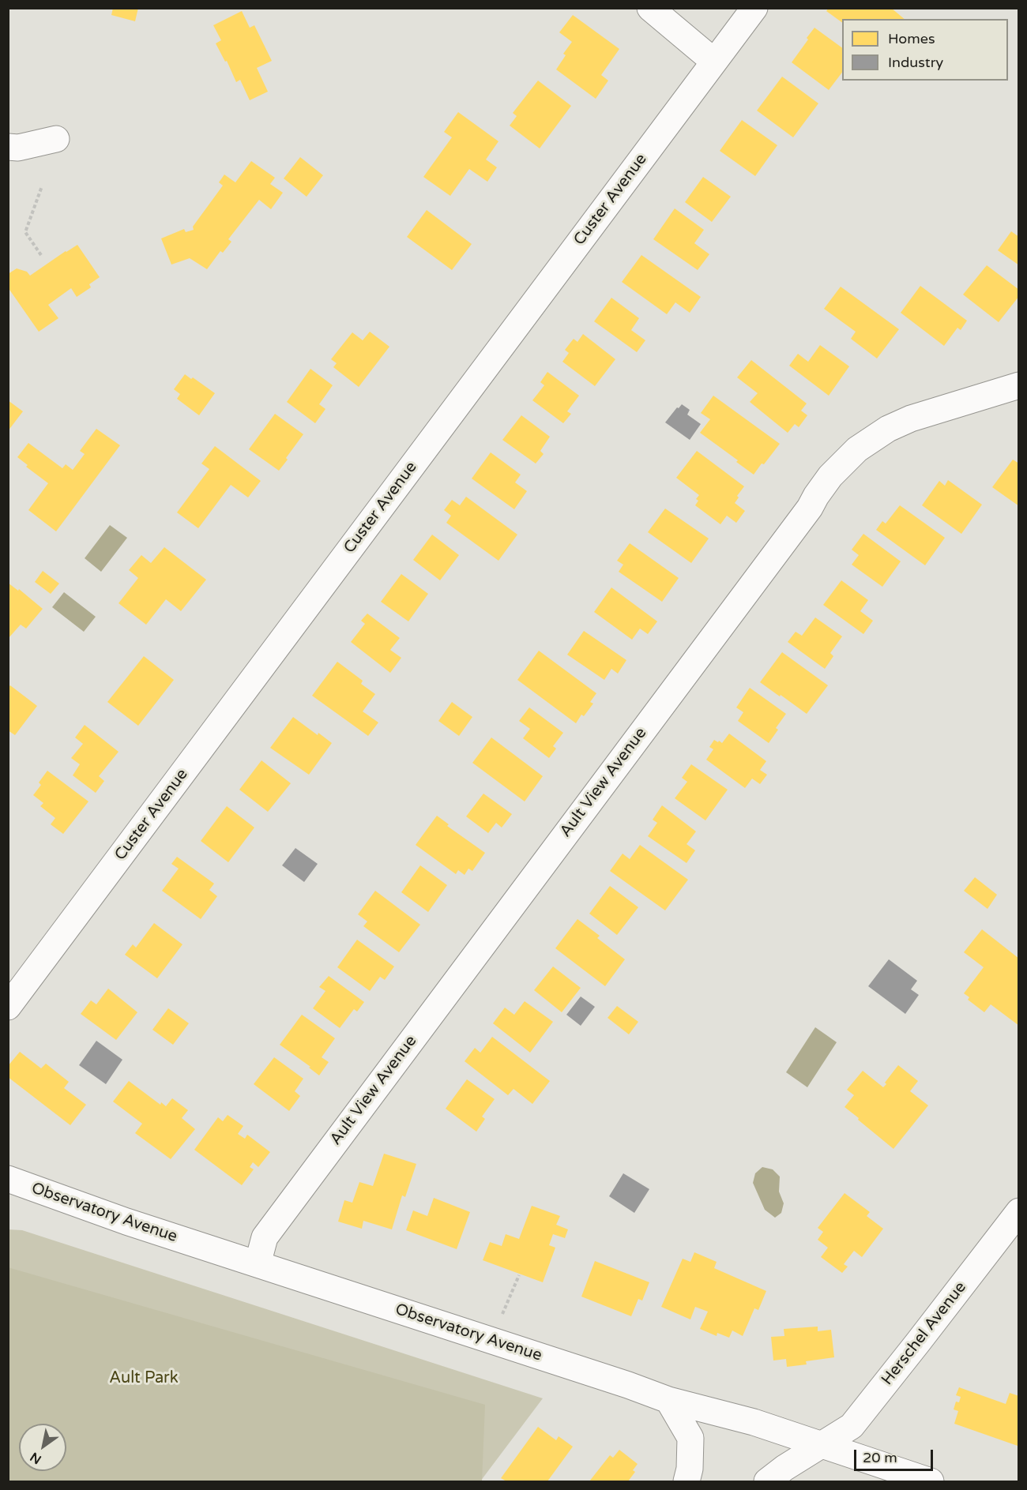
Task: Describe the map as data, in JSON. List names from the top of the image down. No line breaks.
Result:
{"streets":{"street":["Custer Avenue","Ault View Avenue","Observatory Avenue","Herschel Avenue"]},"crossings":[["Ault View Avenue","Observatory Avenue"],["Observatory Avenue","Herschel Avenue"]],"parks":["Ault Park"],"legend":["Homes","Industry"],"scale_bar":"20 m","north":"bottom left"}
